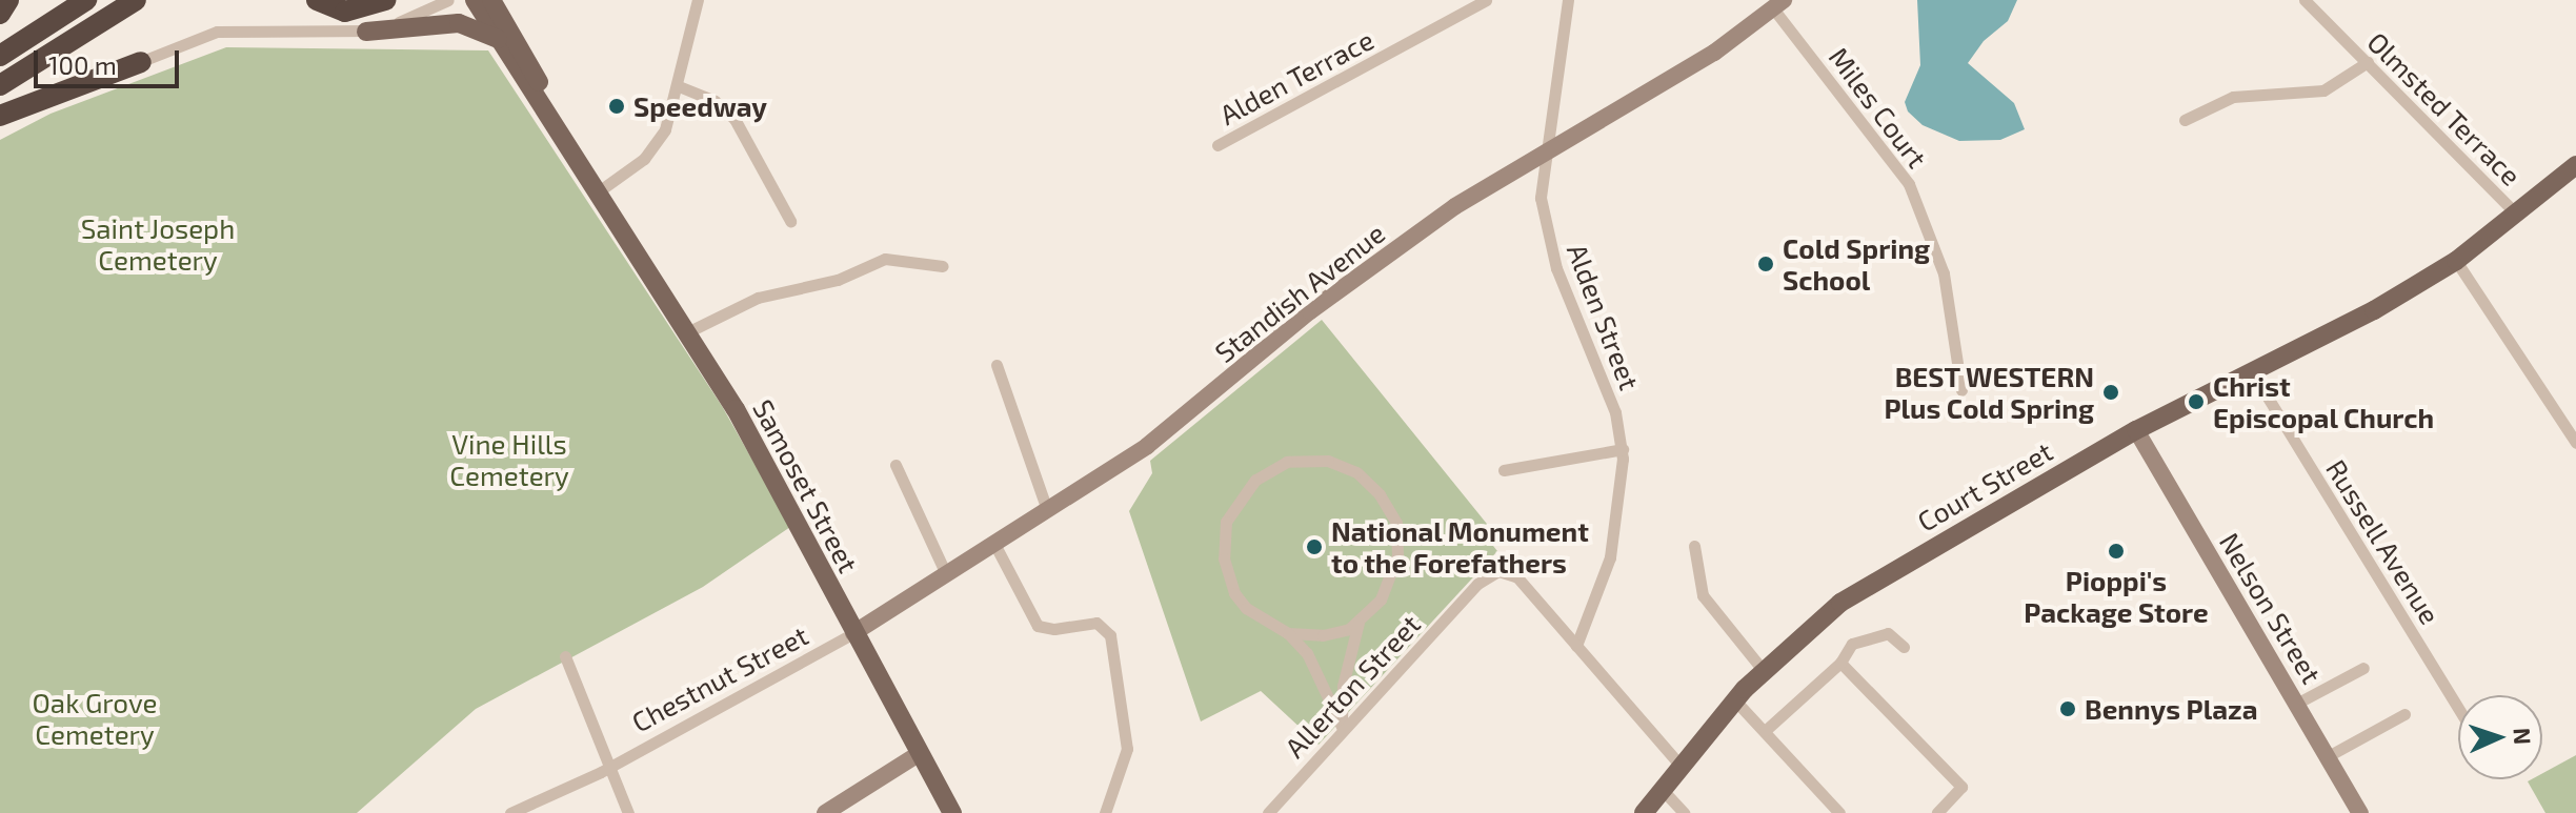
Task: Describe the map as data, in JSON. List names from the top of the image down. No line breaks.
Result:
{"streets":{"main road":["Samoset Street","Court Street"],"street":["Alden Terrace","Miles Court","Olmsted Terrace","Standish Avenue","Alden Street","Russell Avenue","Nelson Street","Chestnut Street","Allerton Street"]},"crossings":[["Miles Court","Standish Avenue"],["Olmsted Terrace","Court Street"],["Standish Avenue","Alden Street"],["Standish Avenue","Samoset Street"],["Standish Avenue","Chestnut Street"],["Alden Street","Allerton Street"],["Samoset Street","Chestnut Street"],["Court Street","Russell Avenue"],["Court Street","Nelson Street"],["Court Street","Allerton Street"]],"parks":["Saint Joseph Cemetery","Vine Hills Cemetery","Oak Grove Cemetery"],"places":["Speedway","Cold Spring School","BEST WESTERN Plus Cold Spring","Christ Episcopal Church","National Monument to the Forefathers","Pioppi's Package Store","Bennys Plaza"],"scale_bar":"100 m","north":"right"}
